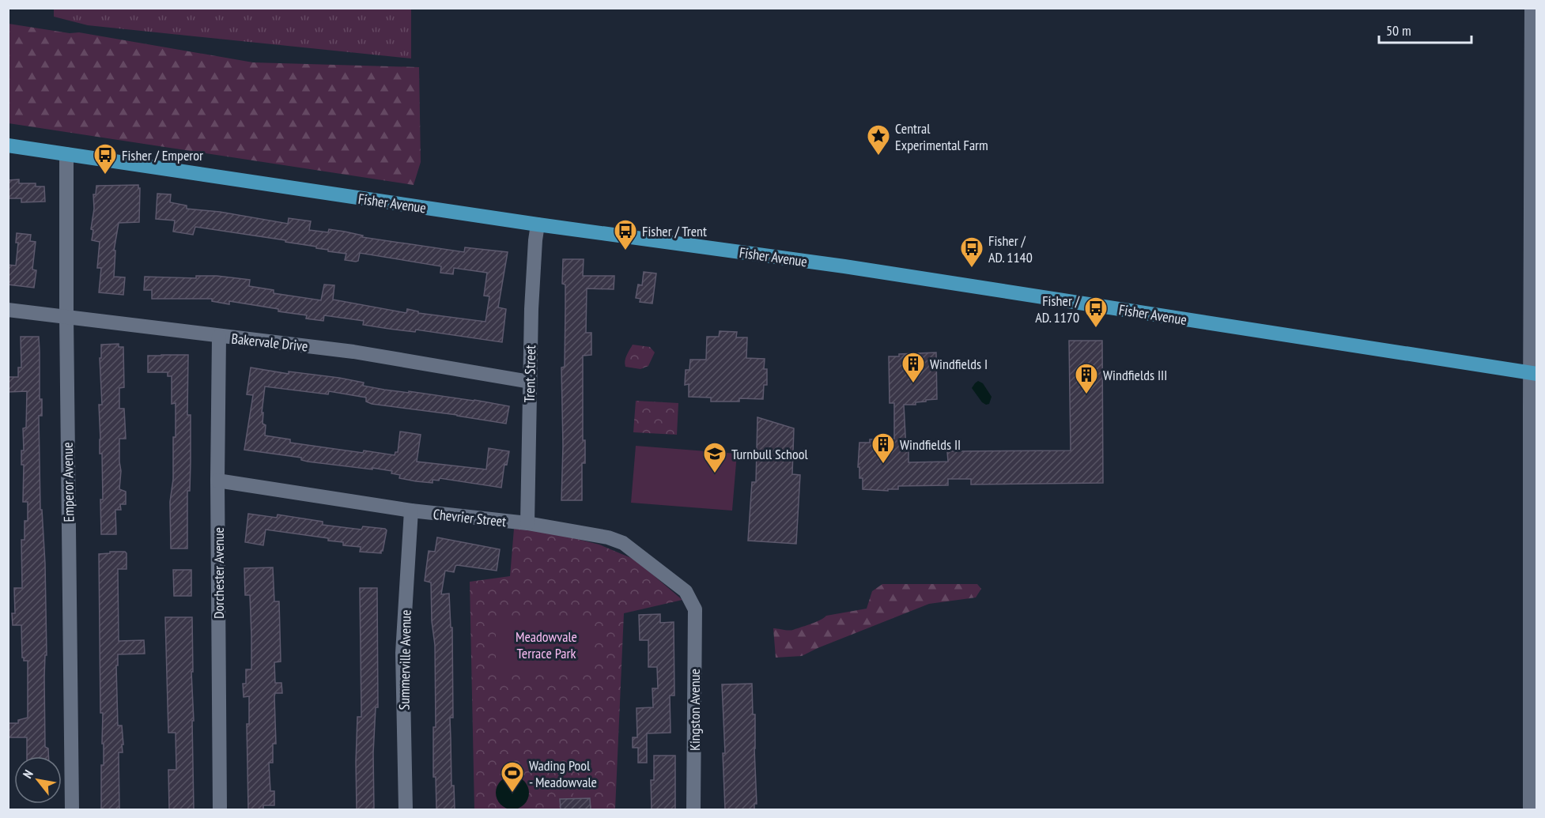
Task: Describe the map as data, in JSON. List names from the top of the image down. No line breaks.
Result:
{"streets":{"main road":["Fisher Avenue"],"street":["Bakervale Drive","Trent Street","Emperor Avenue","Chevrier Street","Dorchester Avenue","Summerville Avenue","Kingston Avenue"]},"crossings":[["Fisher Avenue","Trent Street"],["Fisher Avenue","Emperor Avenue"],["Bakervale Drive","Trent Street"],["Bakervale Drive","Emperor Avenue"],["Bakervale Drive","Dorchester Avenue"],["Trent Street","Chevrier Street"],["Chevrier Street","Dorchester Avenue"],["Chevrier Street","Summerville Avenue"],["Chevrier Street","Kingston Avenue"]],"parks":["Meadowvale Terrace Park"],"places":{"place":["Central Experimental Farm"],"bus stop":["Fisher / Emperor","Fisher / Trent","Fisher / AD. 1140","Fisher / AD. 1170"],"building":["Windfields I","Windfields III","Windfields II"],"school or university":["Turnbull School"],"sports":["Wading Pool - Meadowvale"]},"scale_bar":"50 m","north":"top left"}
